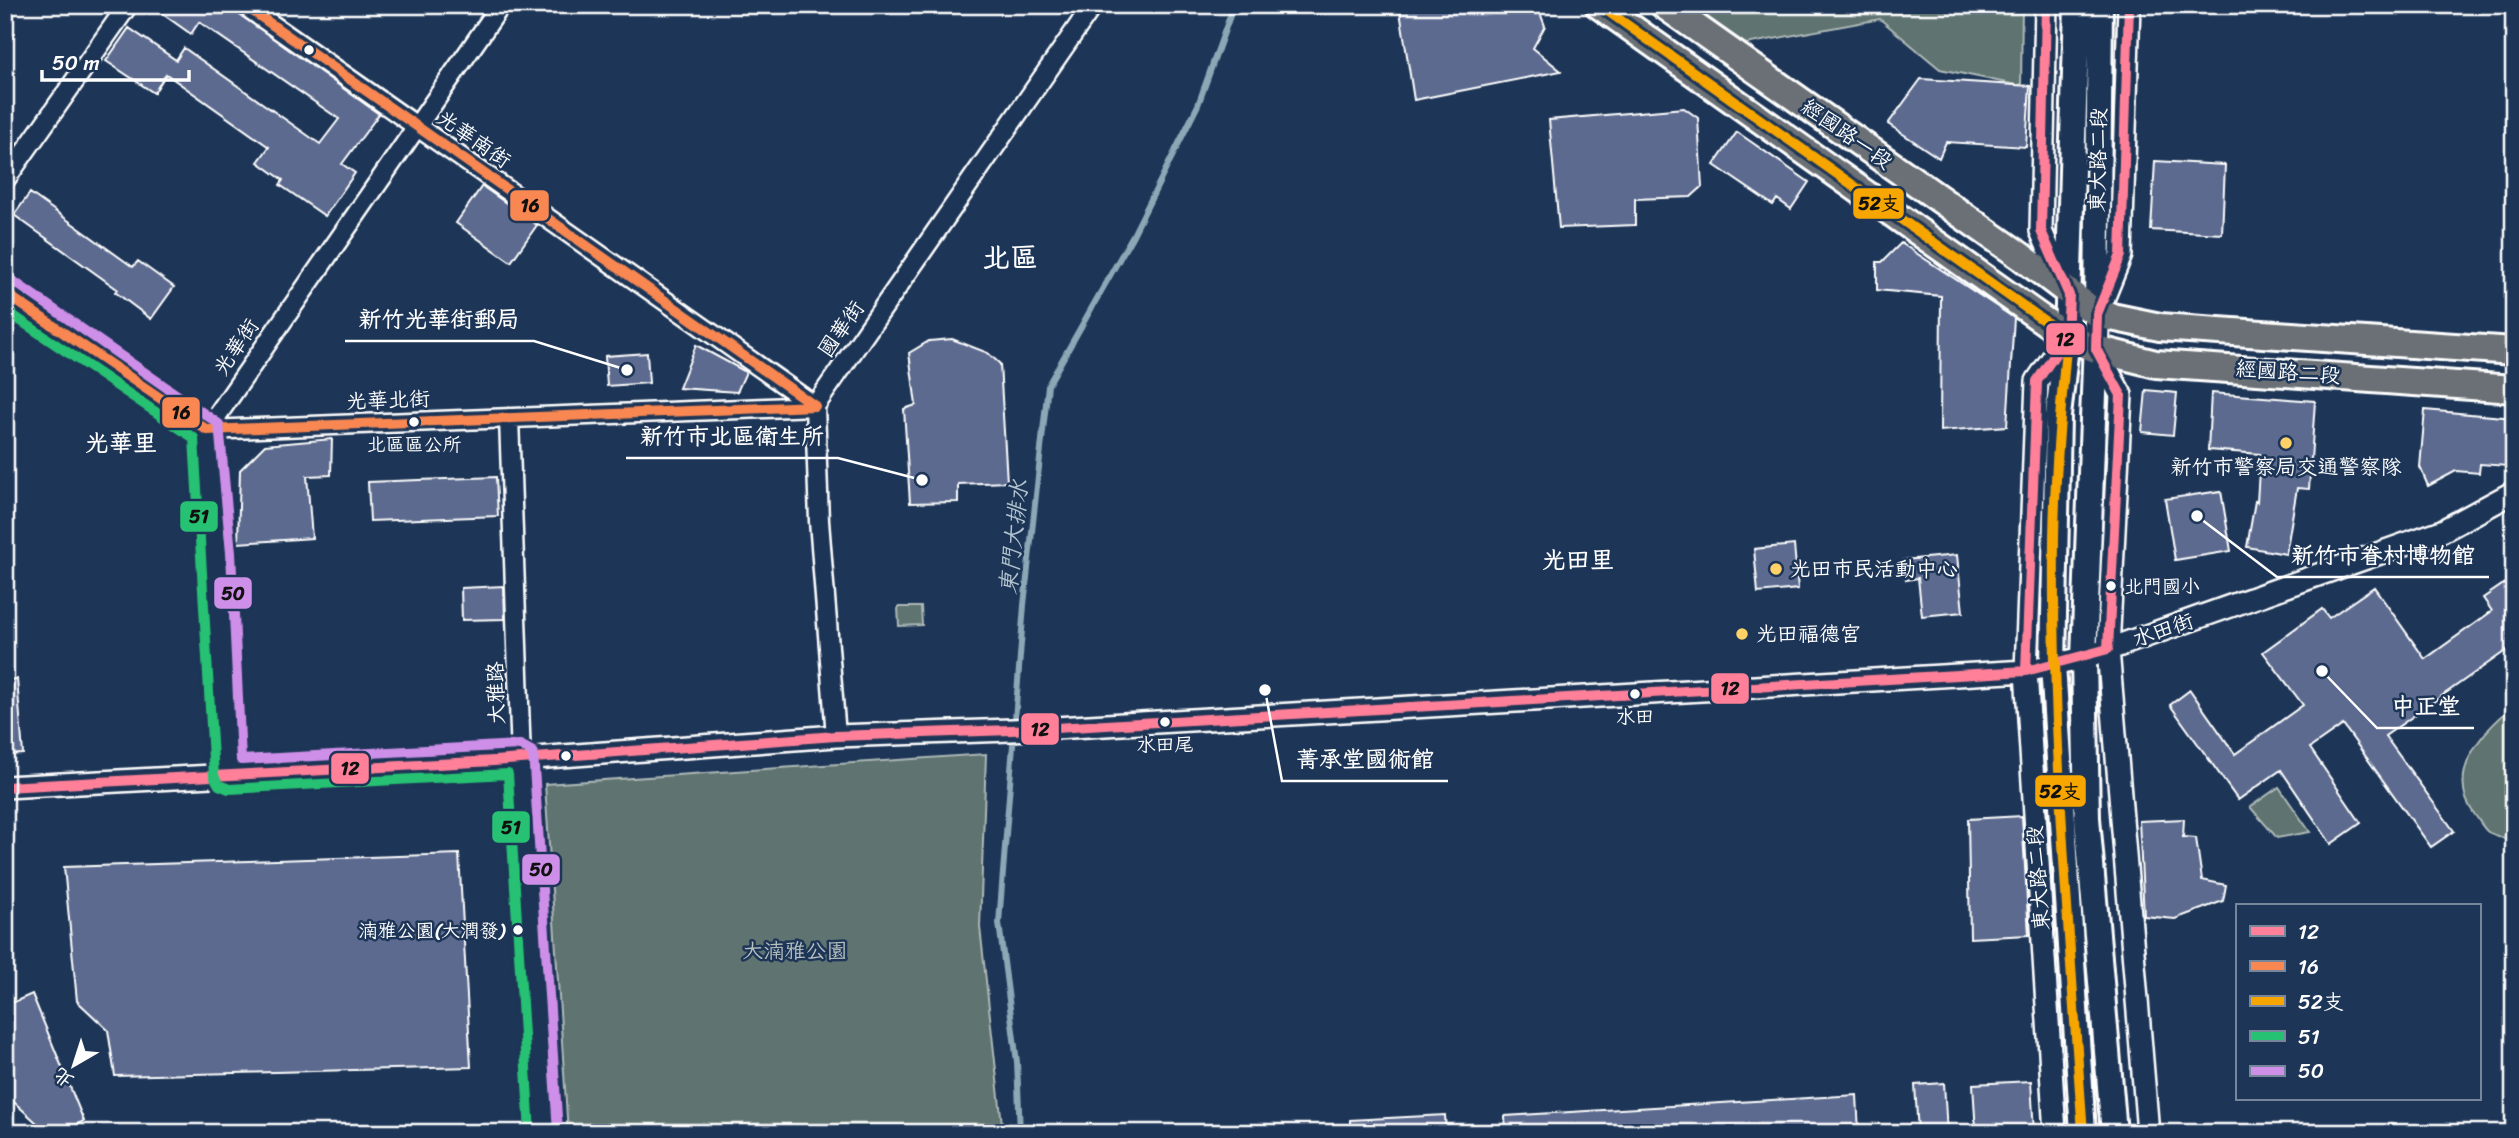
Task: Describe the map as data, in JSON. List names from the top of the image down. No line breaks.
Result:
{"streets":{"main road":["經國路一段","東大路二段","經國路二段"],"street":["光華南街","國華街","光華街","光華北街","水田街","大雅路"]},"crossings":[["經國路一段","東大路二段"],["經國路一段","經國路二段"],["光華南街","國華街"],["光華南街","光華街"],["光華南街","光華北街"],["東大路二段","經國路二段"],["東大路二段","水田街"],["國華街","光華北街"],["光華街","光華北街"],["光華北街","大雅路"],["水田街","大雅路"]],"districts":["北區","光華里","光田里"],"water":["東門大排水"],"parks":["大湳雅公園"],"places":["新竹光華街郵局","北區區公所","新竹市警察局交通警察隊","新竹市北區衛生所","新竹市眷村博物館","光田市民活動中心","北門國小","光田福德宮","中正堂","菁承堂國術館","水田","水田尾","湳雅公園(大潤發)"],"lines":["transit line 12","transit line 16","transit line 52支","transit line 50","transit line 51"],"legend":["12","16","52支","51","50"],"scale_bar":"50 m","north":"bottom left"}
